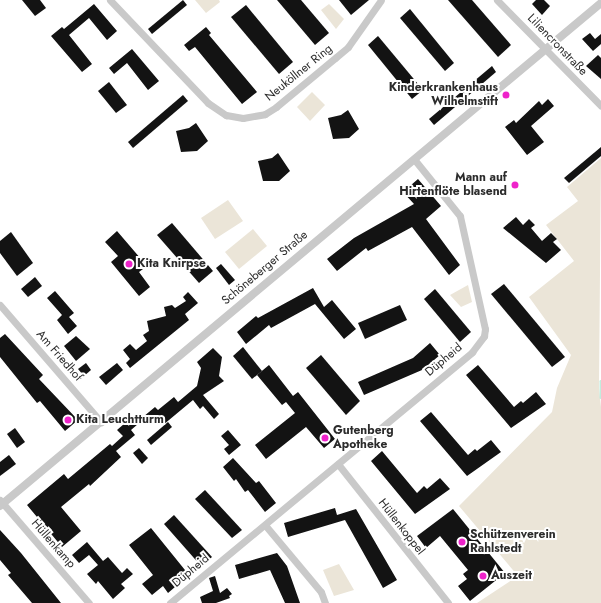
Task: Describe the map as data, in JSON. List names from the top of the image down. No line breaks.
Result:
{"streets":{"street":["Liliencronstraße","Neuköllner Ring","Schöneberger Straße","Am Friedhof","Düpheid","Hüllenkoppel","Hüllenkamp"]},"crossings":[["Liliencronstraße","Schöneberger Straße"],["Schöneberger Straße","Am Friedhof"],["Schöneberger Straße","Düpheid"],["Schöneberger Straße","Hüllenkamp"],["Düpheid","Hüllenkoppel"]],"places":["Kinderkrankenhaus Wilhelmstift","Mann auf Hirtenflöte blasend","Kita Knirpse","Kita Leuchtturm","Gutenberg Apotheke","Schützenverein Rahlstedt","Auszeit"]}
